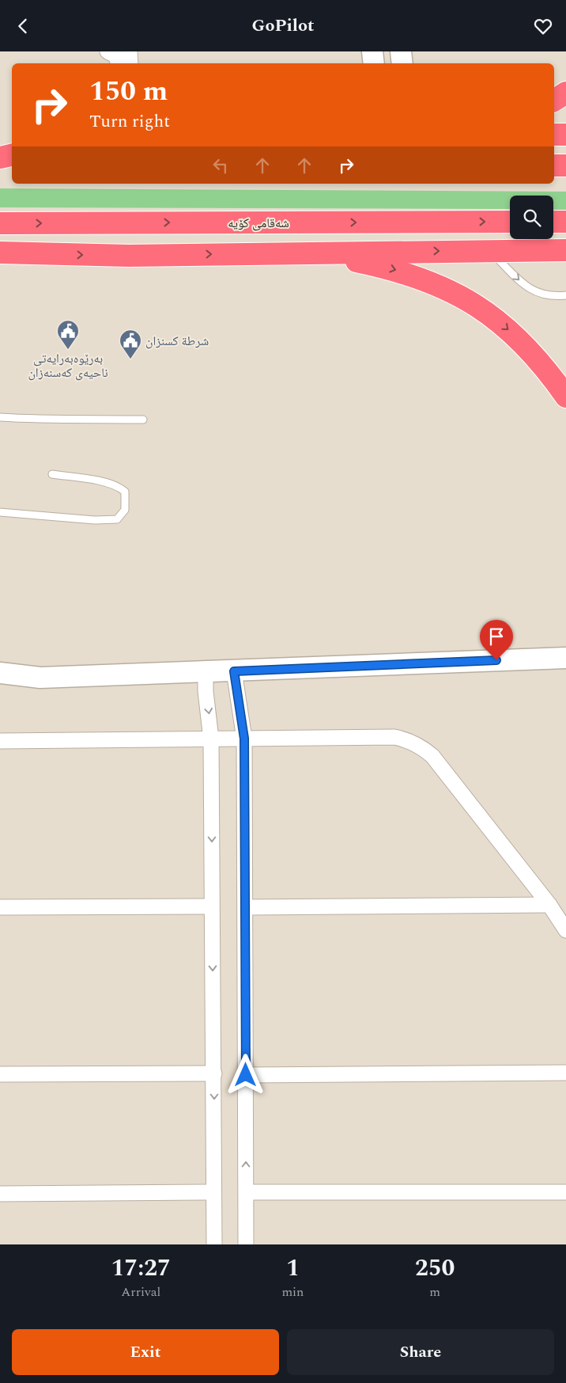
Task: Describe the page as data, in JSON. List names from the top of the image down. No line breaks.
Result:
{"streets":{"highway":["شەقامی کۆیە"]},"places":{"public building":["بەرێوەبەرایەتی ناحیەی کەسنەزان","شرطة كسنزان"]},"page":{"header":"GoPilot","turn":["150 m","Turn right"],"eta":["17:27","Arrival","1","min","250","m"],"buttons":["Exit","Share"]}}
